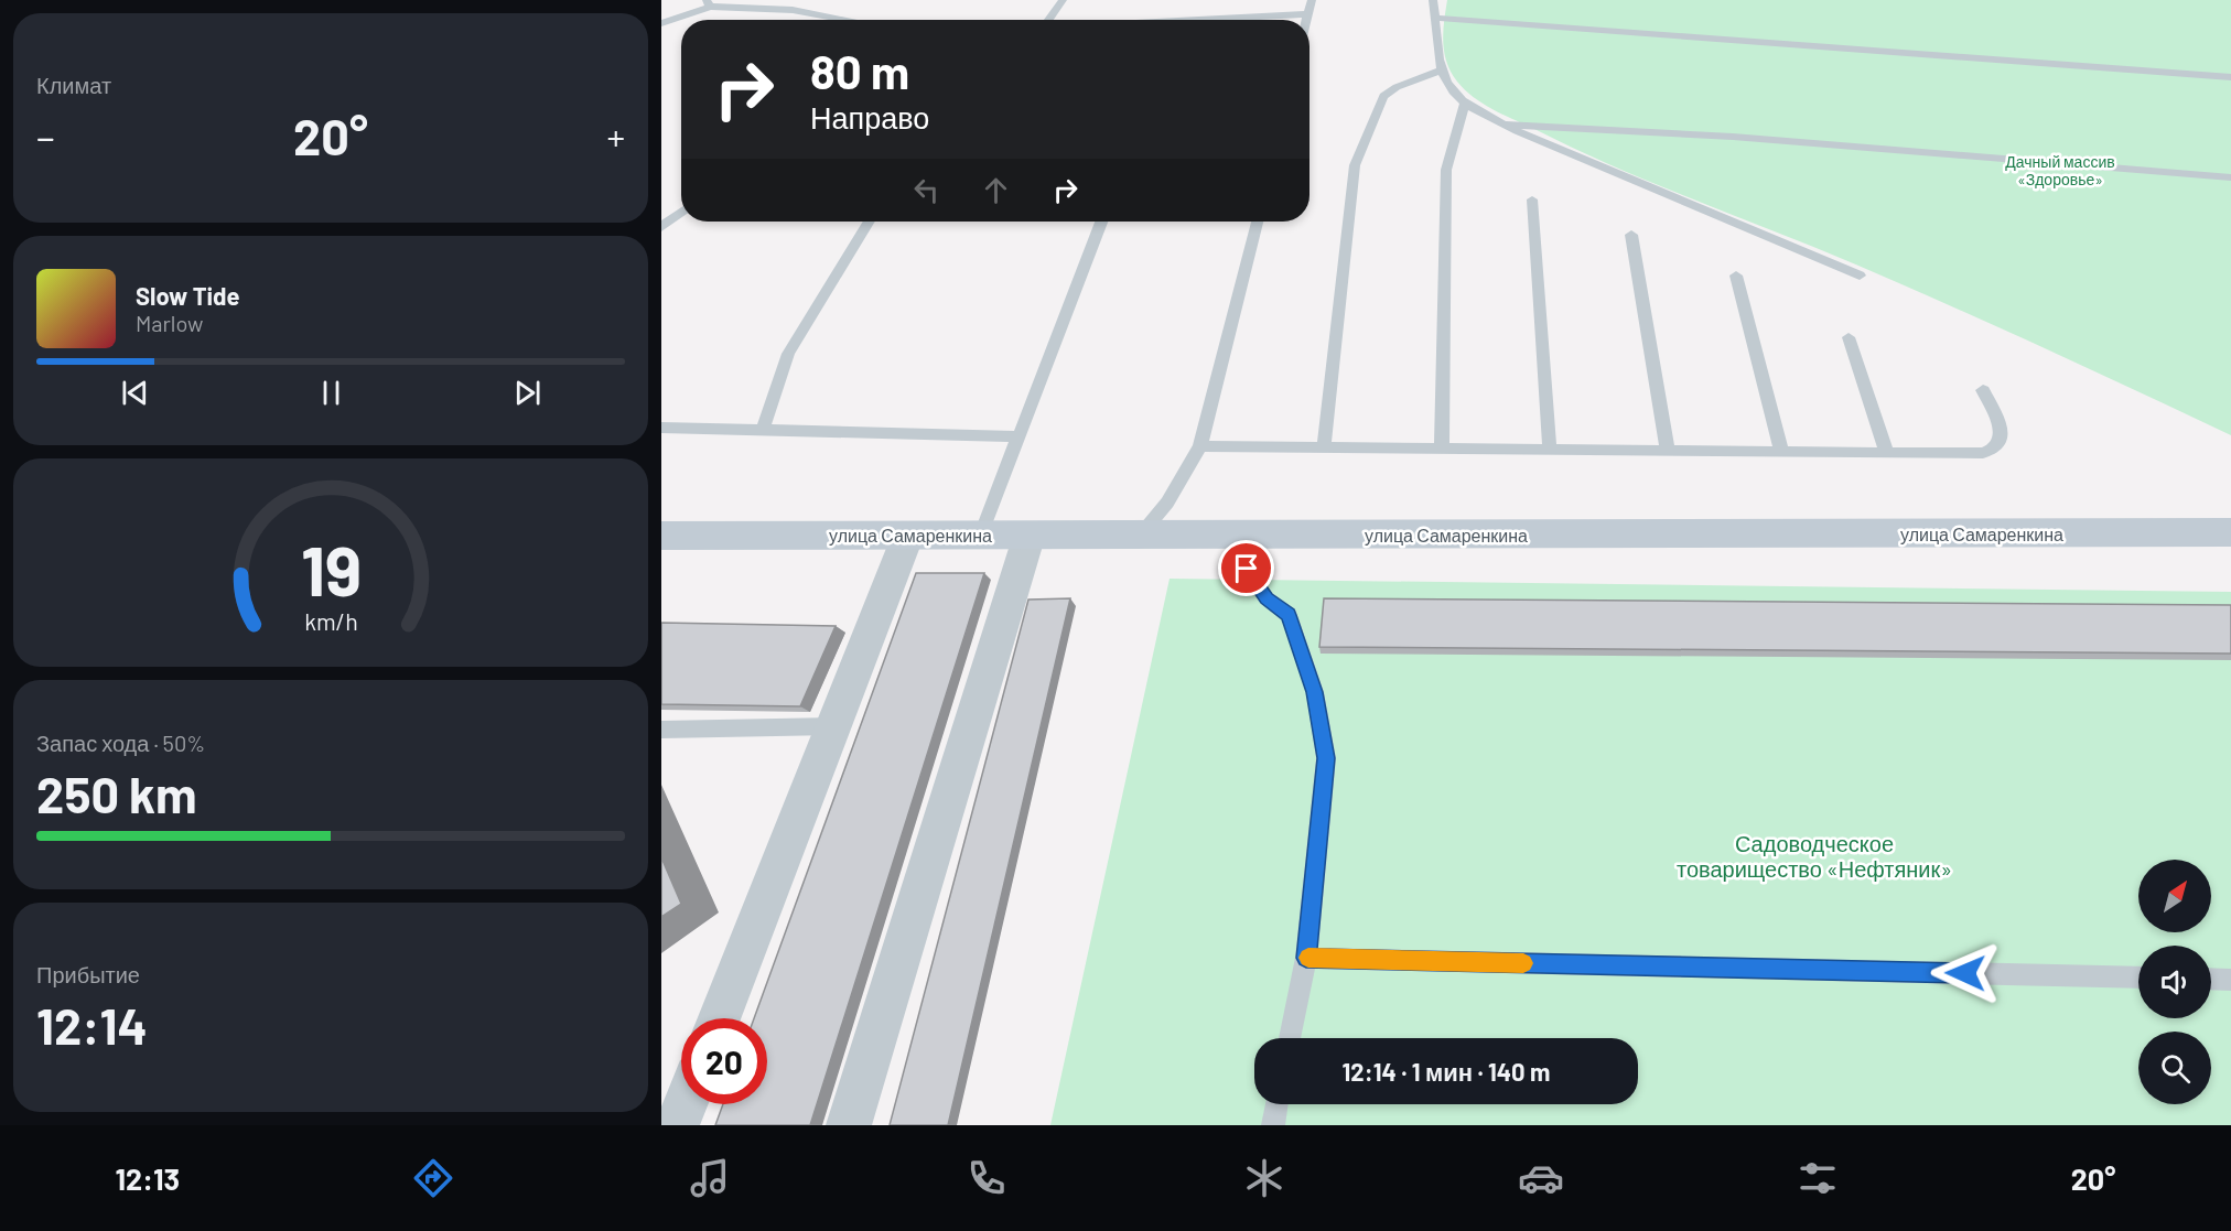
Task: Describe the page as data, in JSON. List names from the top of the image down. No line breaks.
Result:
{"streets":{"main road":["улица Самаренкина"]},"parks":["Дачный массив «Здоровье»","Садоводческое товарищество «Нефтяник»"],"north":"top right","page":{"tile":["Климат",["Запас хода · 50%","250 km"],["Прибытие","12:14"]],"turn":["80 m","Направо"],"heat":["−","20°","+"],"song":["Slow Tide","Marlow"],"limit":"20","trip":"12:14 · 1 мин · 140 m","tabs":["12:13","20°"],"gauge":["19","km/h"]}}
